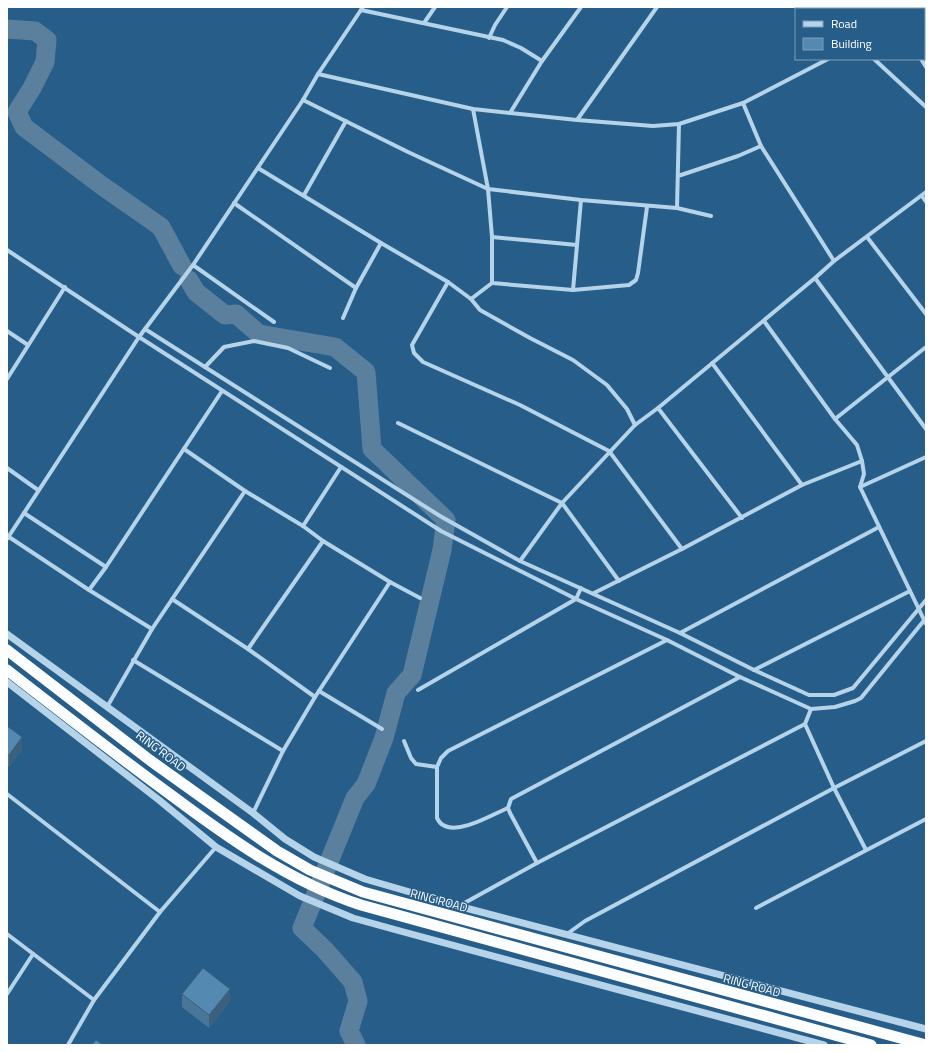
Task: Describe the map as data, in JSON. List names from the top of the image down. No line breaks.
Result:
{"streets":{"highway":["RING ROAD"]},"legend":["Road","Building"]}
